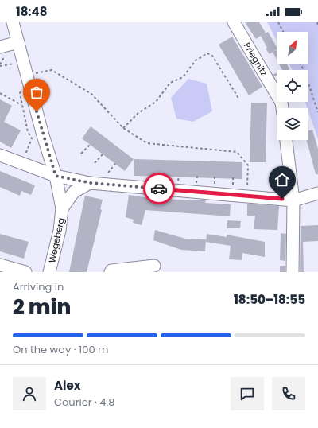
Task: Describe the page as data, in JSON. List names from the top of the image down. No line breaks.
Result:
{"streets":{"street":["Priegnitz","Wegeberg"]},"north":"top right","page":{"status":"18:48","heading":["2 min","Arriving in","18:50–18:55"],"panel":["Alex","Courier · 4.8"],"bar":"On the way · 100 m"}}
